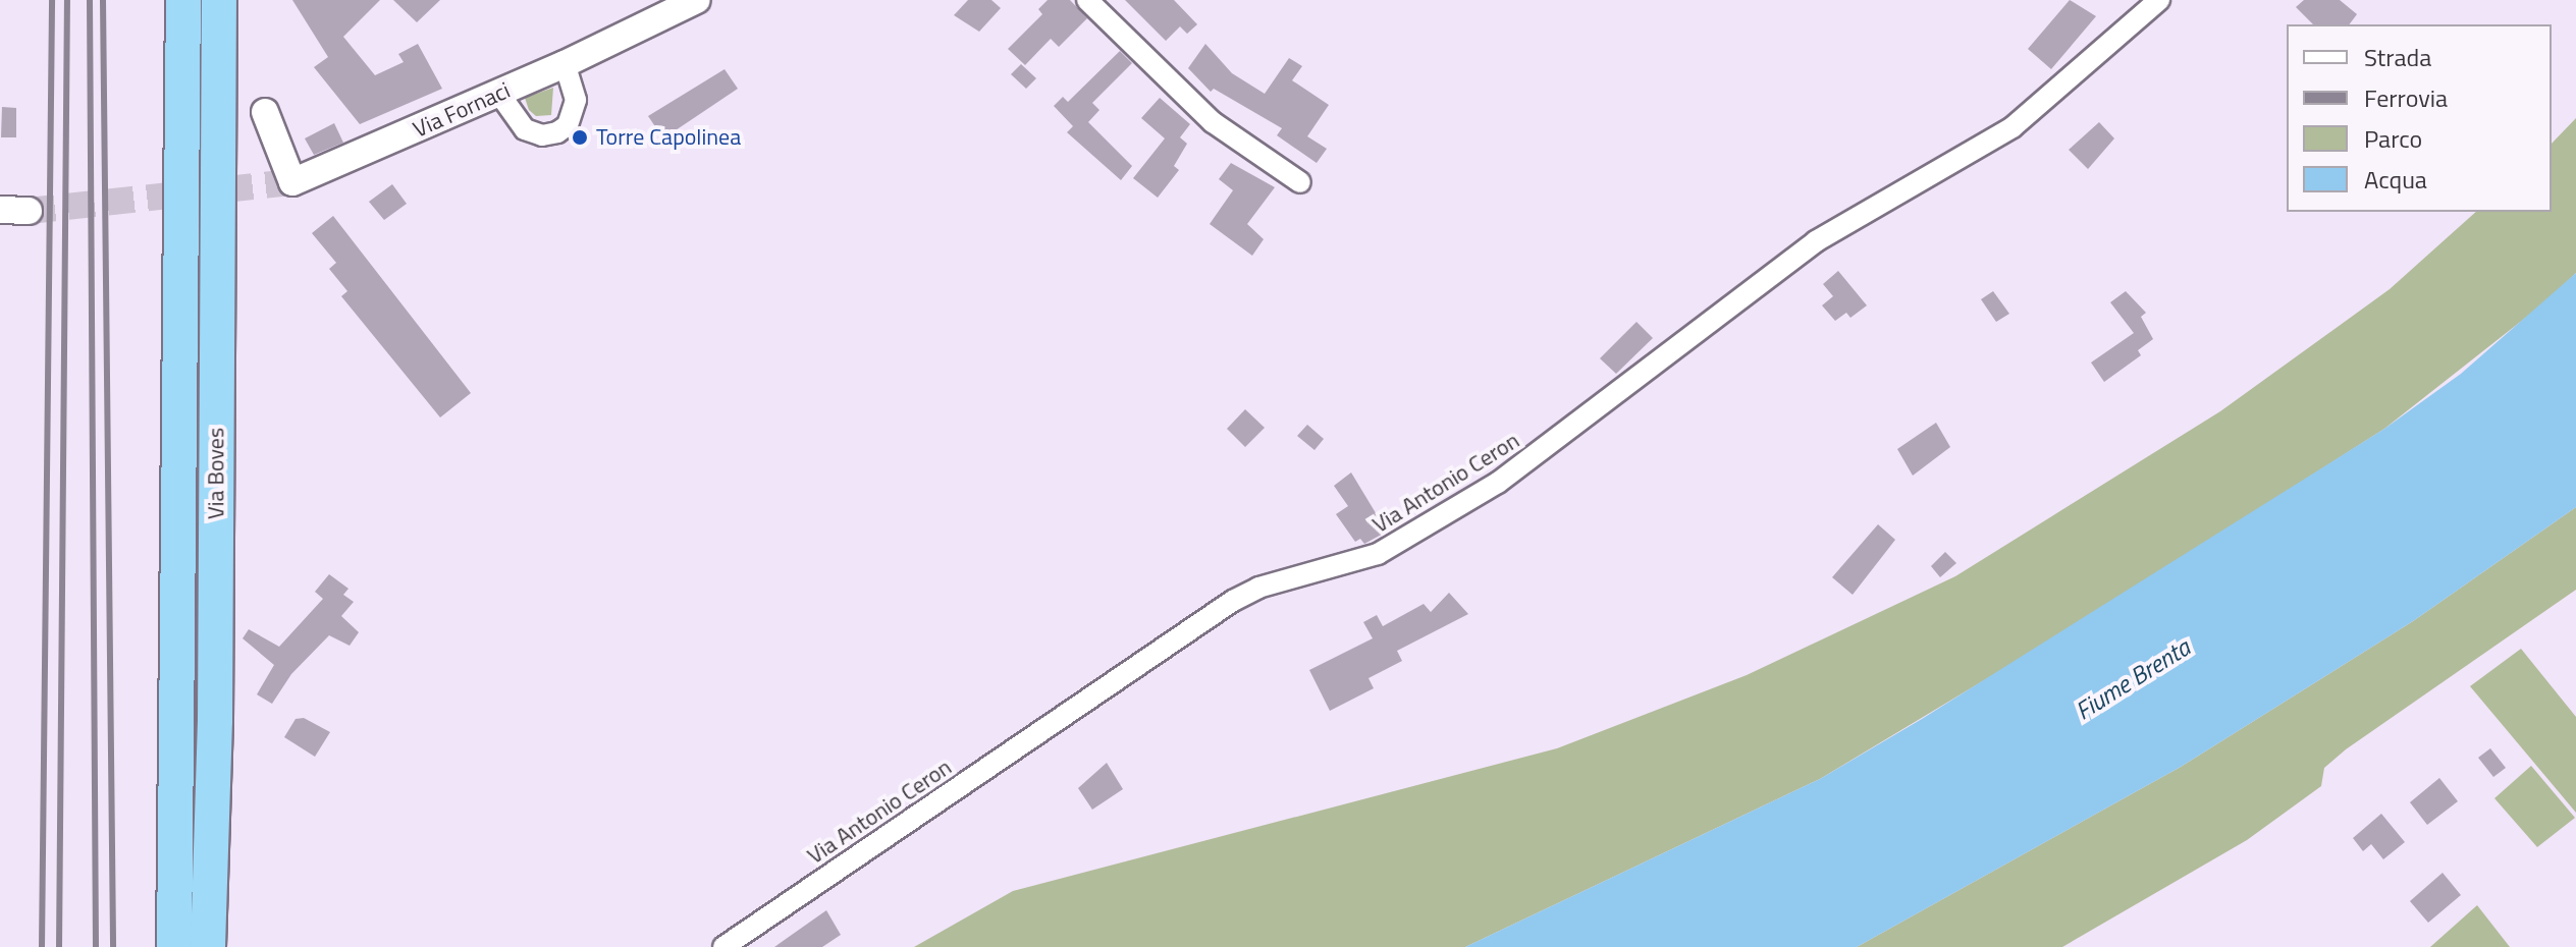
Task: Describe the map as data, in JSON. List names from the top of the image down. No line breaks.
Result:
{"streets":{"highway":["Via Boves"],"street":["Via Fornaci","Via Antonio Ceron"]},"water":["Fiume Brenta"],"places":["Torre Capolinea"],"legend":["Strada","Ferrovia","Parco","Acqua"]}
